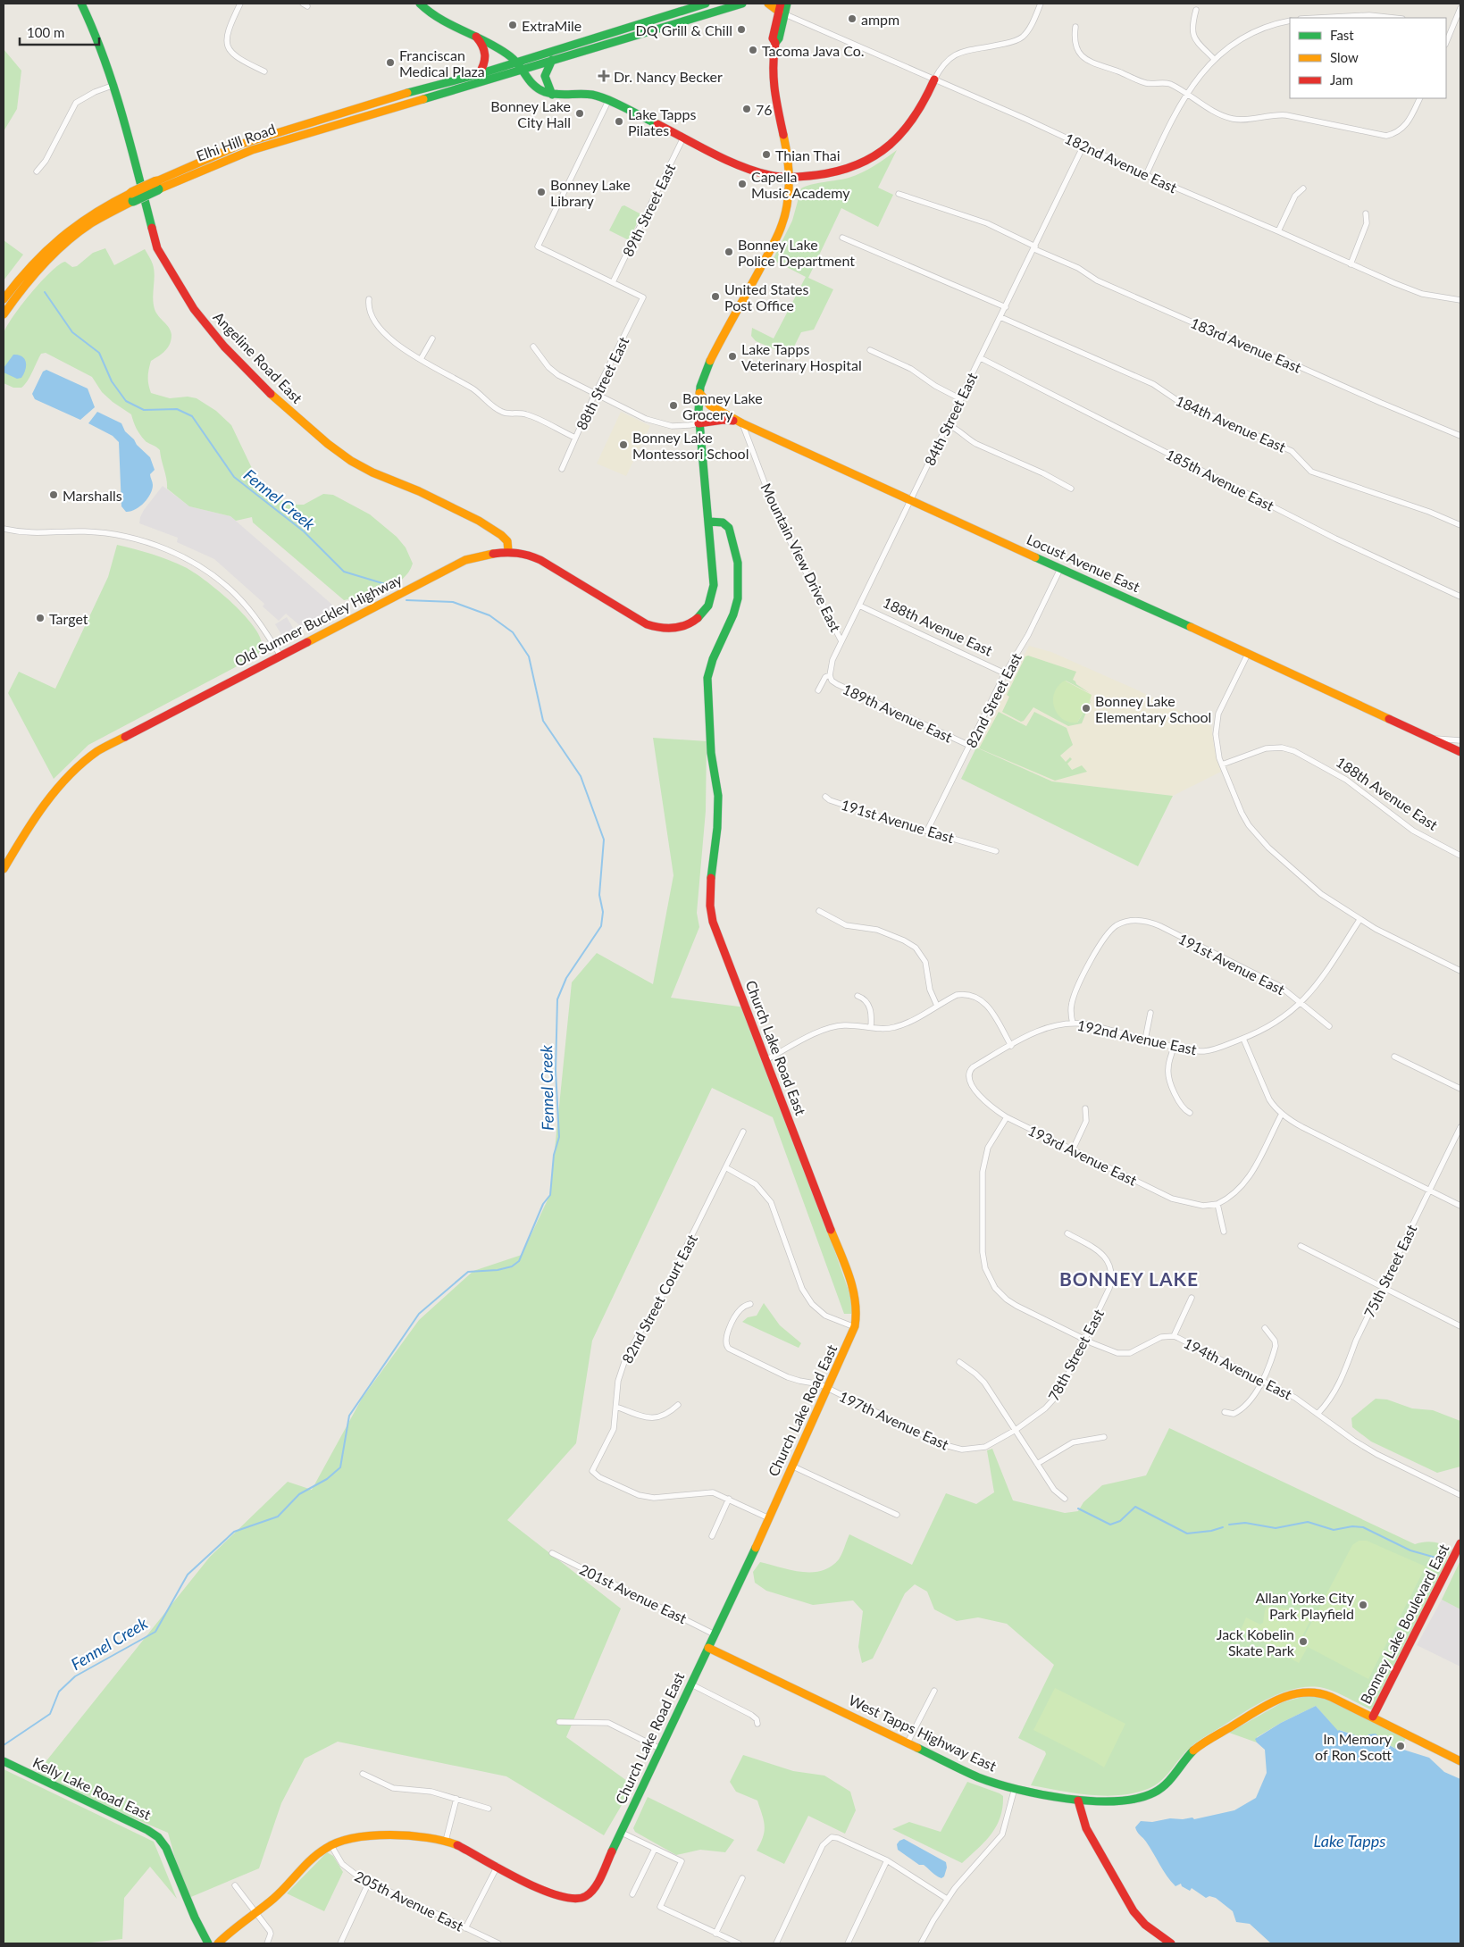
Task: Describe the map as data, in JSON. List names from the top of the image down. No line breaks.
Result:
{"streets":{"main road":["Elhi Hill Road","Angeline Road East","Locust Avenue East","Old Sumner Buckley Highway","Church Lake Road East","Bonney Lake Boulevard East","West Tapps Highway East","Kelly Lake Road East"],"street":["182nd Avenue East","89th Street East","183rd Avenue East","88th Street East","84th Street East","184th Avenue East","185th Avenue East","Mountain View Drive East","188th Avenue East","82nd Street East","189th Avenue East","191st Avenue East","192nd Avenue East","193rd Avenue East","75th Street East","82nd Street Court East","78th Street East","194th Avenue East","197th Avenue East","201st Avenue East","205th Avenue East"]},"crossings":[["182nd Avenue East","84th Street East"],["89th Street East","88th Street East"],["183rd Avenue East","84th Street East"],["Angeline Road East","Old Sumner Buckley Highway"],["84th Street East","184th Avenue East"],["84th Street East","185th Avenue East"],["84th Street East","Mountain View Drive East"],["84th Street East","Locust Avenue East"],["84th Street East","188th Avenue East"],["84th Street East","189th Avenue East"],["Mountain View Drive East","Locust Avenue East"],["Locust Avenue East","82nd Street East"],["Old Sumner Buckley Highway","Church Lake Road East"],["188th Avenue East","82nd Street East"],["82nd Street East","189th Avenue East"],["82nd Street East","191st Avenue East"],["191st Avenue East","192nd Avenue East"],["192nd Avenue East","193rd Avenue East"],["Church Lake Road East","197th Avenue East"],["Church Lake Road East","201st Avenue East"],["Church Lake Road East","West Tapps Highway East"],["Church Lake Road East","205th Avenue East"],["193rd Avenue East","194th Avenue East"],["75th Street East","194th Avenue East"],["78th Street East","194th Avenue East"],["78th Street East","197th Avenue East"],["Bonney Lake Boulevard East","West Tapps Highway East"]],"districts":["BONNEY LAKE"],"water":["Fennel Creek","Lake Tapps"],"places":{"other":["ampm","ExtraMile","DQ Grill & Chill","Tacoma Java Co.","Franciscan Medical Plaza","76","Bonney Lake City Hall","Lake Tapps Pilates","Thian Thai","Capella Music Academy","Bonney Lake Library","Bonney Lake Police Department","United States Post Office","Lake Tapps Veterinary Hospital","Bonney Lake Grocery","Bonney Lake Montessori School","Marshalls","Target","Bonney Lake Elementary School","Allan Yorke City Park Playfield","Jack Kobelin Skate Park","In Memory of Ron Scott"],"health":["Dr. Nancy Becker"]},"legend":["Fast","Slow","Jam"],"scale_bar":"100 m"}
